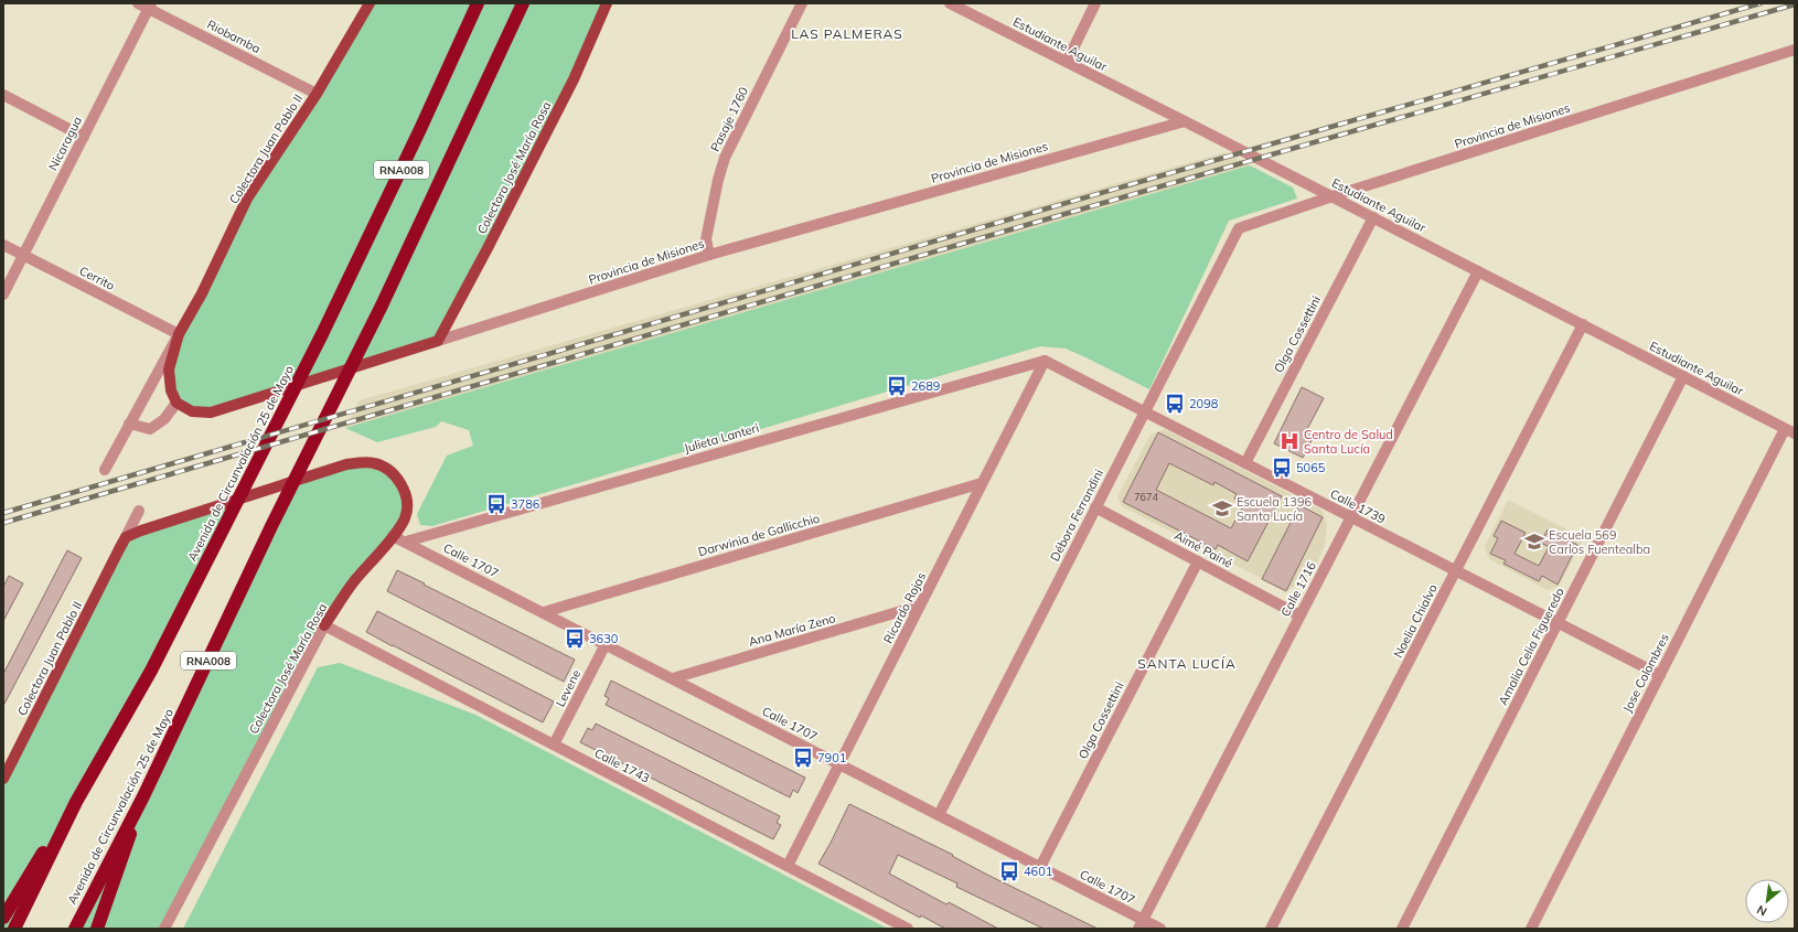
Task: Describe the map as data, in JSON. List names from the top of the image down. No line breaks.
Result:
{"streets":{"highway":["RNA008","Avenida de Circunvalación 25 de Mayo"],"main road":["Provincia de Misiones","Colectora Juan Pablo II","Colectora José María Rosa"],"street":["Riobamba","Estudiante Aguilar","Pasaje 1760","Nicaragua","Cerrito","Olga Cossettini","Julieta Lanteri","Calle 1739","Débora Ferrandini","Darwinia de Gallicchio","Aimé Painé","Calle 1707","Calle 1716","Ricardo Rojas","Noelia Chialvo","Ana María Zeno","Amalia Celia Figueredo","Jose Colombres","Levene","Calle 1743"]},"crossings":[["Riobamba","Nicaragua"],["Riobamba","Colectora Juan Pablo II"],["Estudiante Aguilar","Provincia de Misiones"],["Estudiante Aguilar","Olga Cossettini"],["Estudiante Aguilar","Calle 1716"],["Estudiante Aguilar","Noelia Chialvo"],["Estudiante Aguilar","Amalia Celia Figueredo"],["Estudiante Aguilar","Jose Colombres"],["Pasaje 1760","Provincia de Misiones"],["Provincia de Misiones","Colectora Juan Pablo II"],["Provincia de Misiones","Colectora José María Rosa"],["Provincia de Misiones","Débora Ferrandini"],["Nicaragua","Cerrito"],["Colectora Juan Pablo II","Colectora José María Rosa"],["Colectora Juan Pablo II","Cerrito"],["Colectora José María Rosa","Calle 1707"],["Colectora José María Rosa","Calle 1743"],["Olga Cossettini","Calle 1739"],["Olga Cossettini","Aimé Painé"],["Olga Cossettini","Calle 1707"],["Julieta Lanteri","Calle 1739"],["Julieta Lanteri","Calle 1707"],["Julieta Lanteri","Ricardo Rojas"],["Calle 1739","Débora Ferrandini"],["Calle 1739","Calle 1716"],["Calle 1739","Ricardo Rojas"],["Calle 1739","Noelia Chialvo"],["Calle 1739","Amalia Celia Figueredo"],["Calle 1739","Jose Colombres"],["Débora Ferrandini","Aimé Painé"],["Débora Ferrandini","Calle 1707"],["Darwinia de Gallicchio","Calle 1707"],["Darwinia de Gallicchio","Ricardo Rojas"],["Aimé Painé","Calle 1716"],["Calle 1707","Calle 1716"],["Calle 1707","Ricardo Rojas"],["Calle 1707","Ana María Zeno"],["Calle 1707","Levene"],["Ricardo Rojas","Ana María Zeno"],["Ricardo Rojas","Calle 1743"],["Levene","Calle 1743"]],"districts":["LAS PALMERAS","SANTA LUCÍA"],"places":{"bus stop":["2689","2098","5065","3786","3630","7901","4601"],"hospital":["Centro de Salud Santa Lucía"],"school or university":["Escuela 1396 Santa Lucía","Escuela 569 Carlos Fuentealba"]},"house_numbers":["7674"],"north":"bottom left"}
